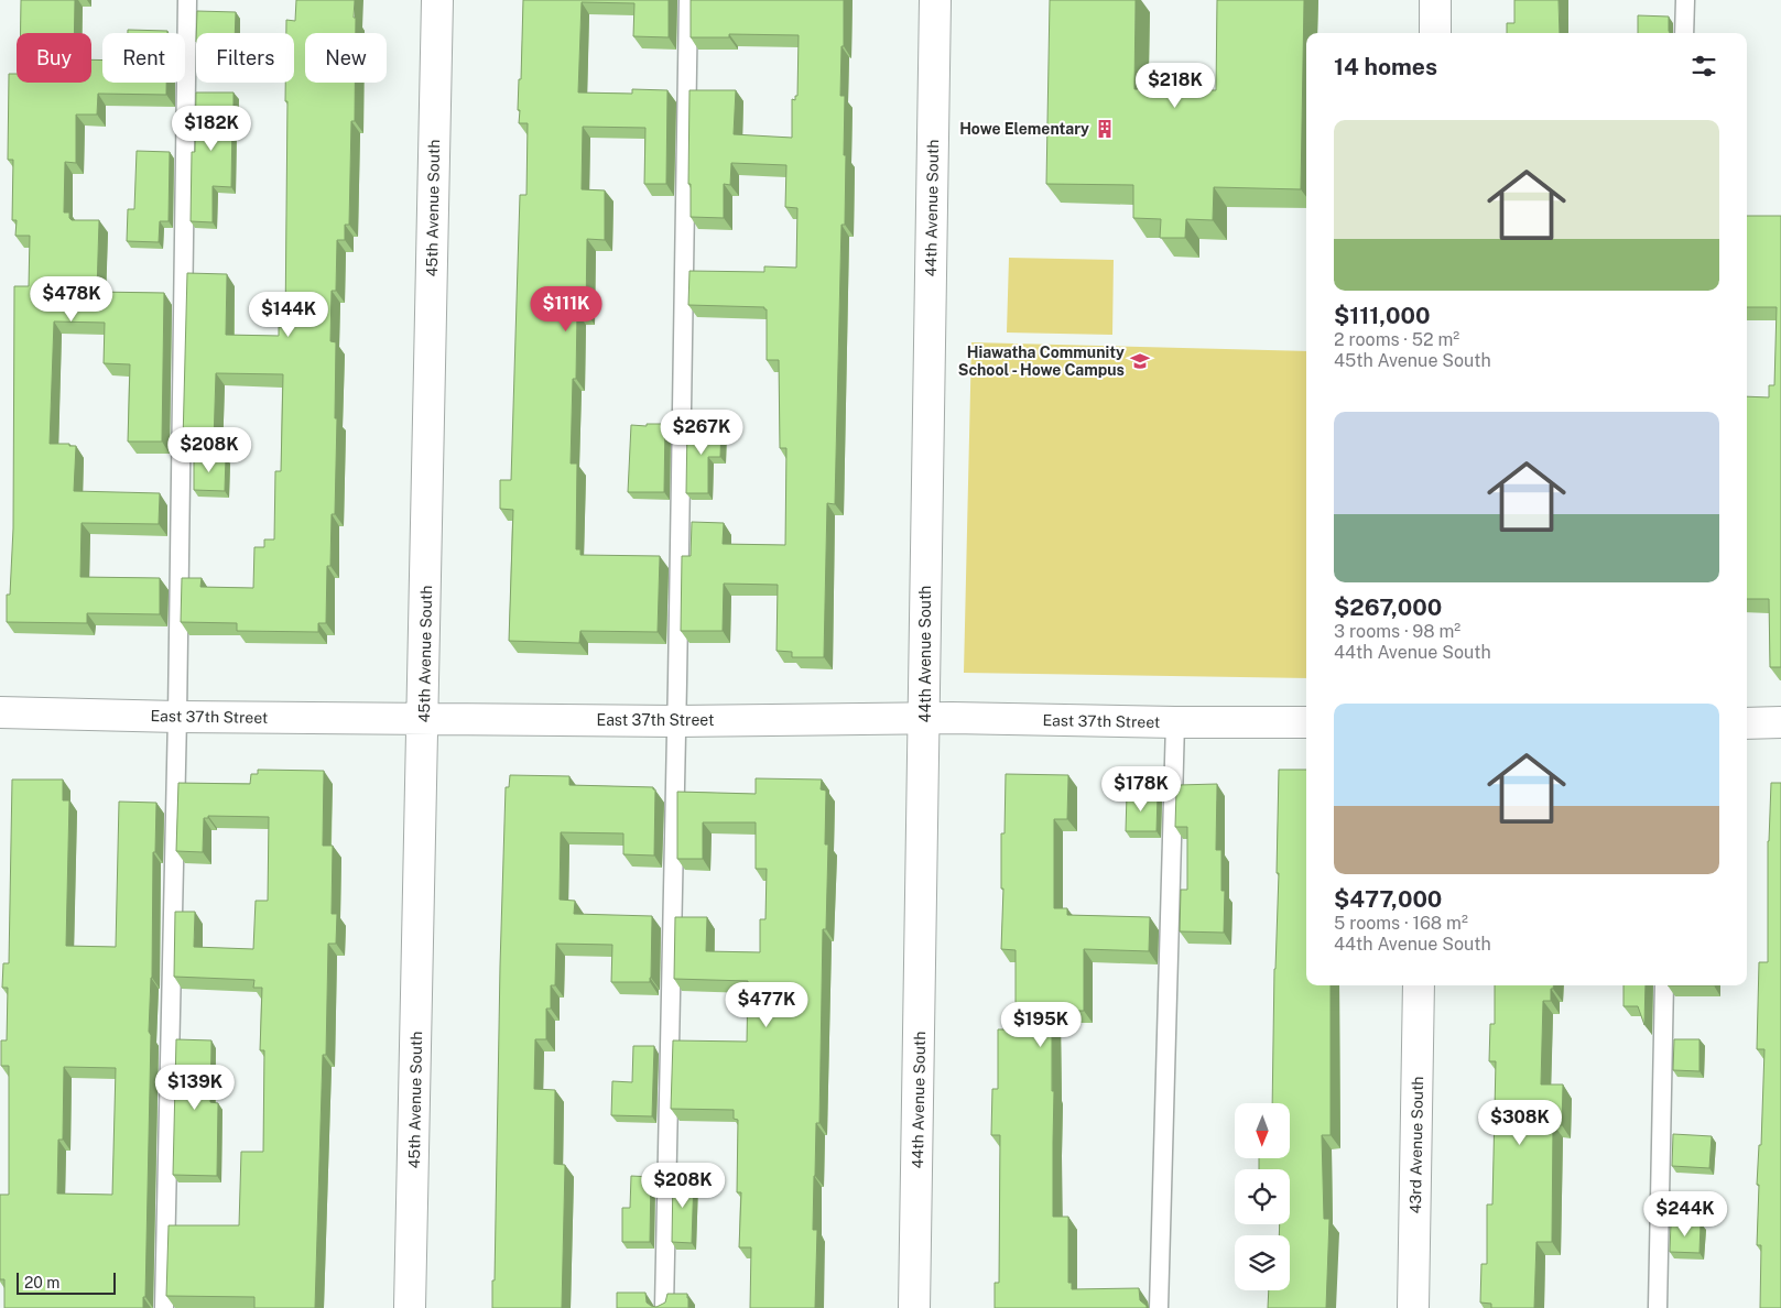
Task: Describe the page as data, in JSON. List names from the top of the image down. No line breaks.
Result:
{"streets":{"street":["45th Avenue South","44th Avenue South","East 37th Street","43rd Avenue South"]},"crossings":[["45th Avenue South","East 37th Street"],["44th Avenue South","East 37th Street"]],"places":{"building":["Howe Elementary"],"school or university":["Hiawatha Community School - Howe Campus"]},"scale_bar":"20 m","north":"bottom","page":{"chip":["Buy","Rent","Filters","New"],"heading":"14 homes","price":["$218K","$182K","$478K","$111K","$144K","$267K","$208K","$178K","$477K","$195K","$139K","$308K","$208K","$244K"],"list":[{"name":"$111,000","note":"2 rooms · 52 m² · 45th Avenue South"},{"name":"$267,000","note":"3 rooms · 98 m² · 44th Avenue South"},{"name":"$477,000","note":"5 rooms · 168 m² · 44th Avenue South"}],"scale":"20 m"}}
